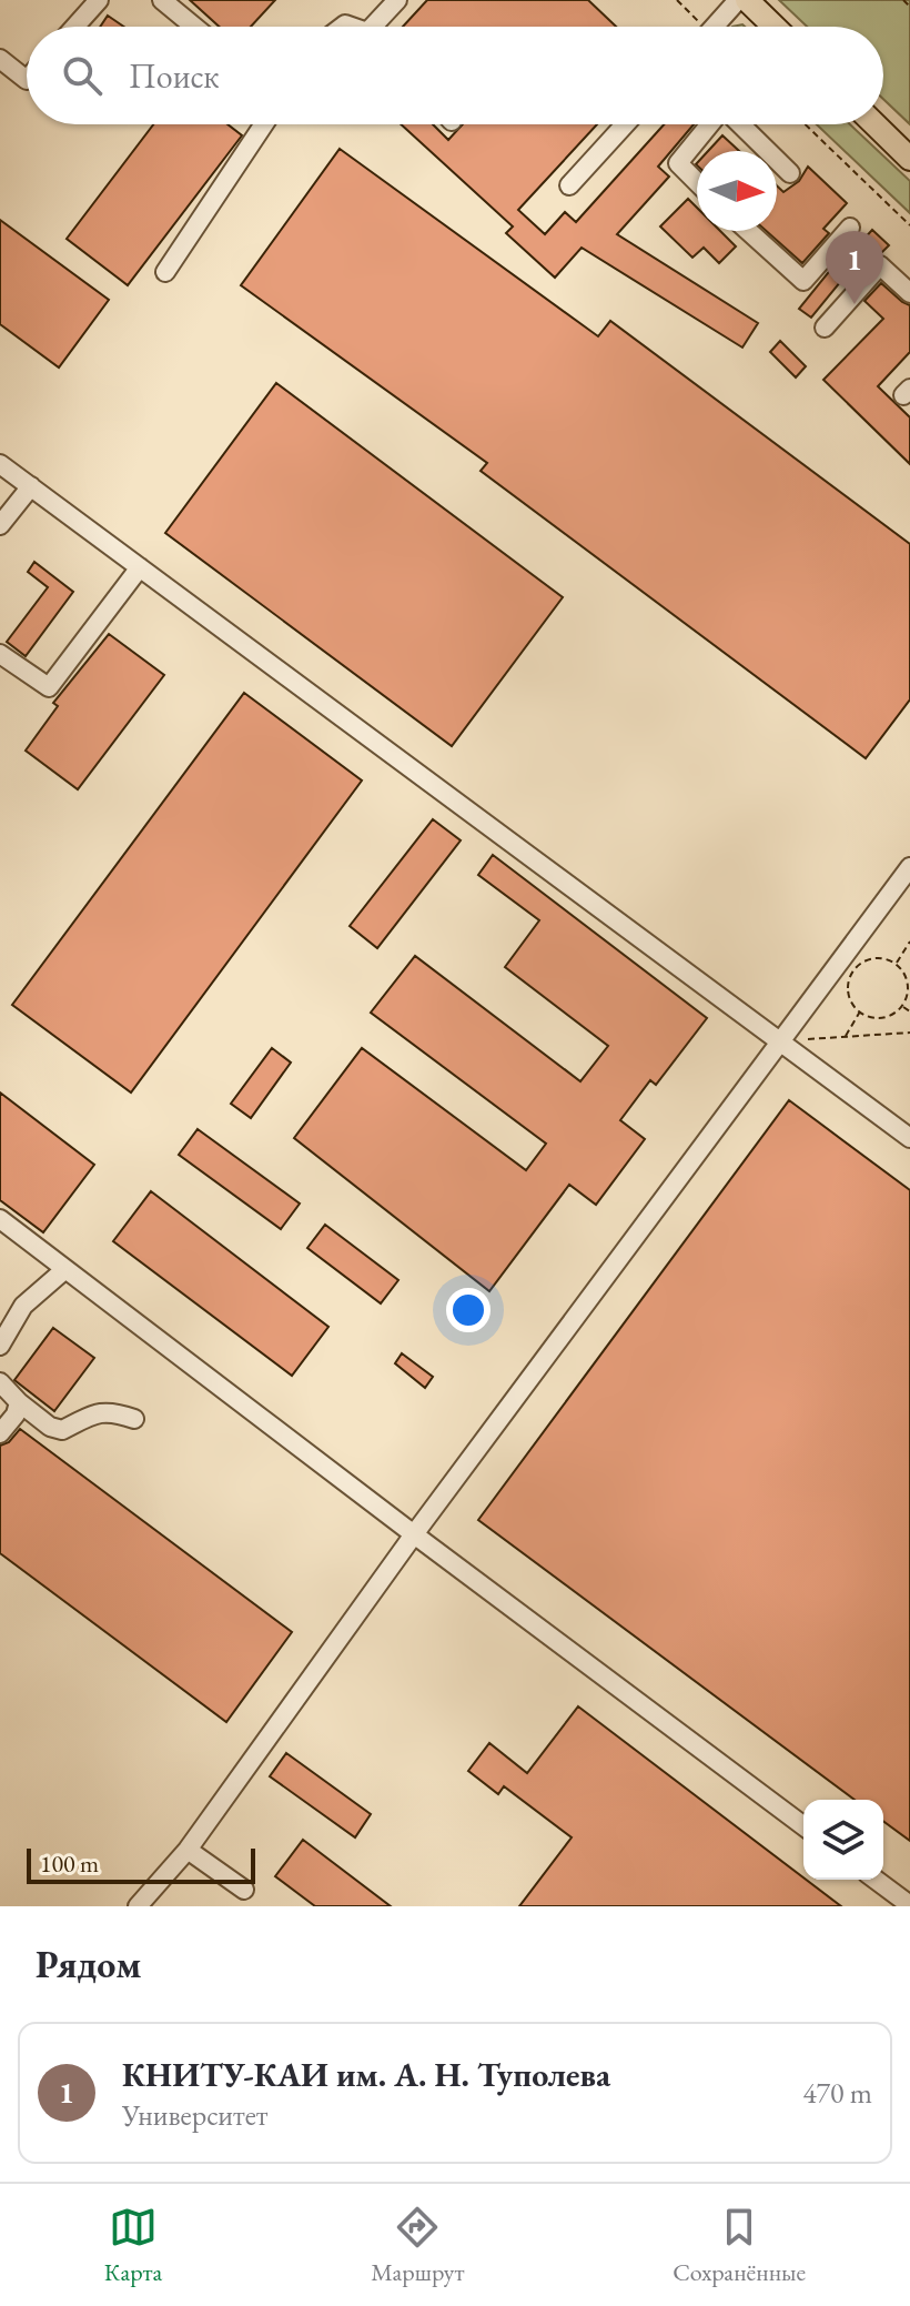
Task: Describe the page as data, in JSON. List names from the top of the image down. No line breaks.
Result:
{"scale_bar":"100 m","north":"right","page":{"search":"Поиск","pins":"1","scale":"100 m","heading":"Рядом","list":[{"mark":"1","name":"КНИТУ-КАИ им. А. Н. Туполева","note":"Университет","value":"470 m"}],"nav":["Карта","Маршрут","Сохранённые"]}}
